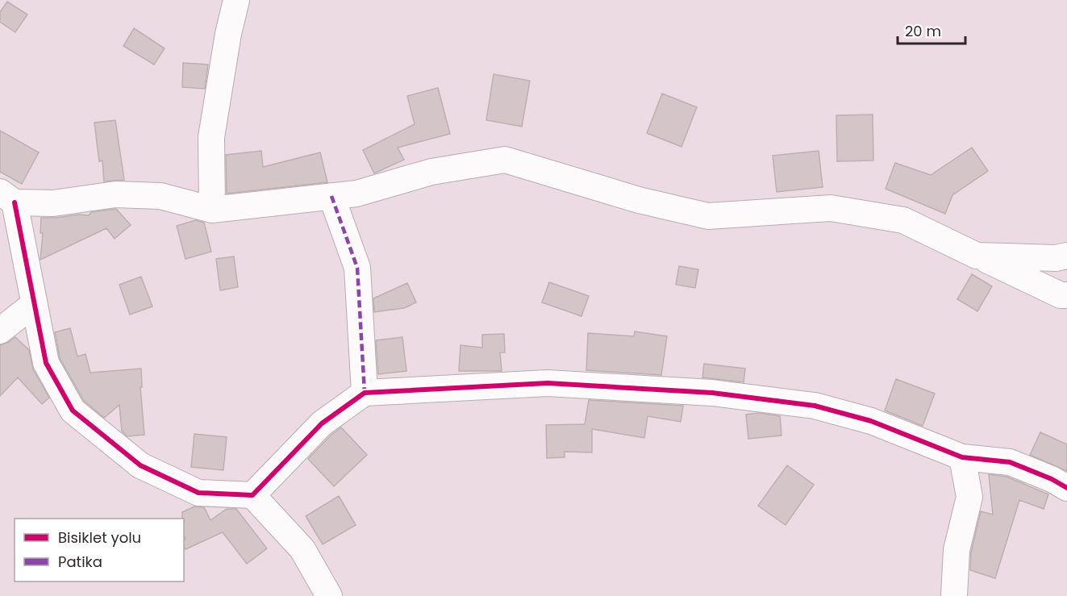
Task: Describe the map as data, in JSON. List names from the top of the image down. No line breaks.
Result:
{"legend":["Bisiklet yolu","Patika"],"scale_bar":"20 m"}
